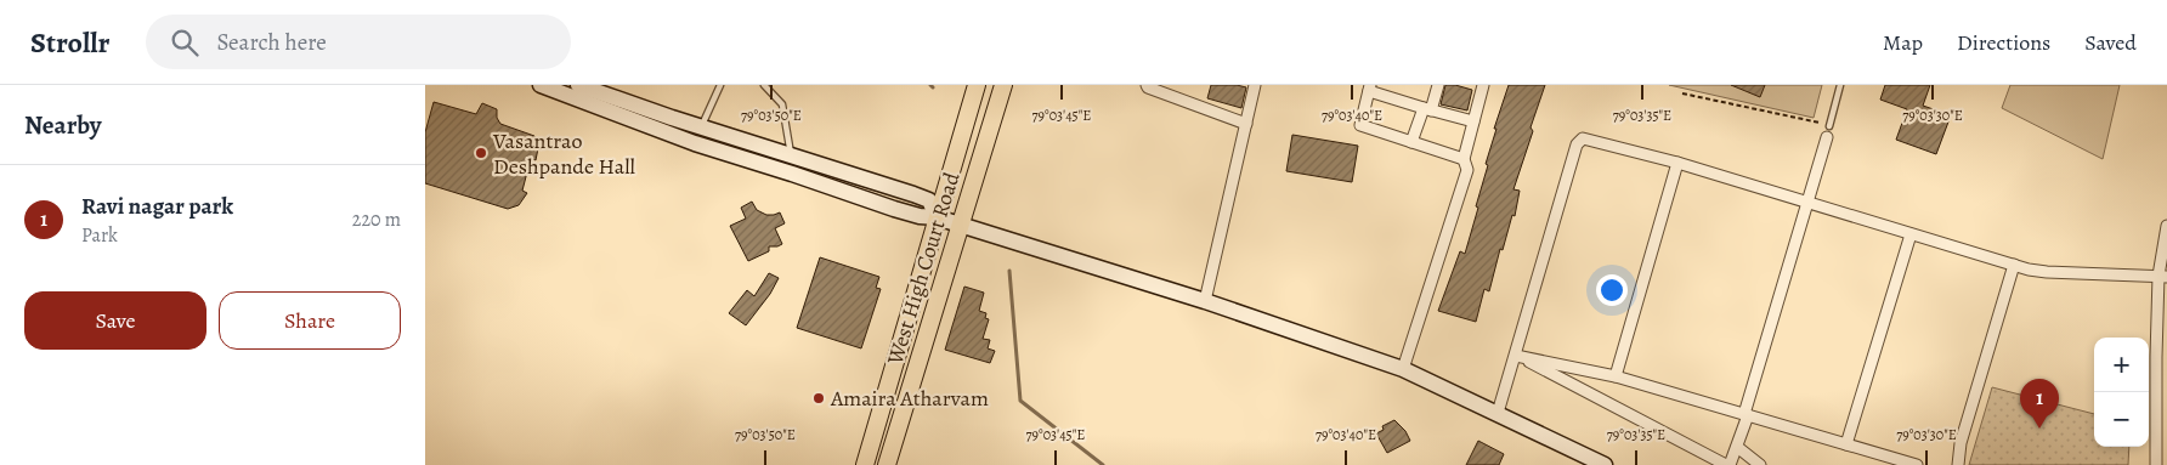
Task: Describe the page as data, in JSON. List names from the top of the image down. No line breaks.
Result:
{"streets":{"main road":["West High Court Road"]},"places":["Vasantrao Deshpande Hall","Amaira Atharvam"],"page":{"header":"Strollr","search":"Search here","nav":["Map","Directions","Saved"],"heading":"Nearby","list":[{"mark":"1","name":"Ravi nagar park","note":"Park","value":"220 m"}],"buttons":["Save","Share"],"map_buttons":["+","−"],"pins":"1"},"coordinates":["79°03'50\"E","79°03'45\"E","79°03'40\"E","79°03'35\"E","79°03'30\"E"]}
